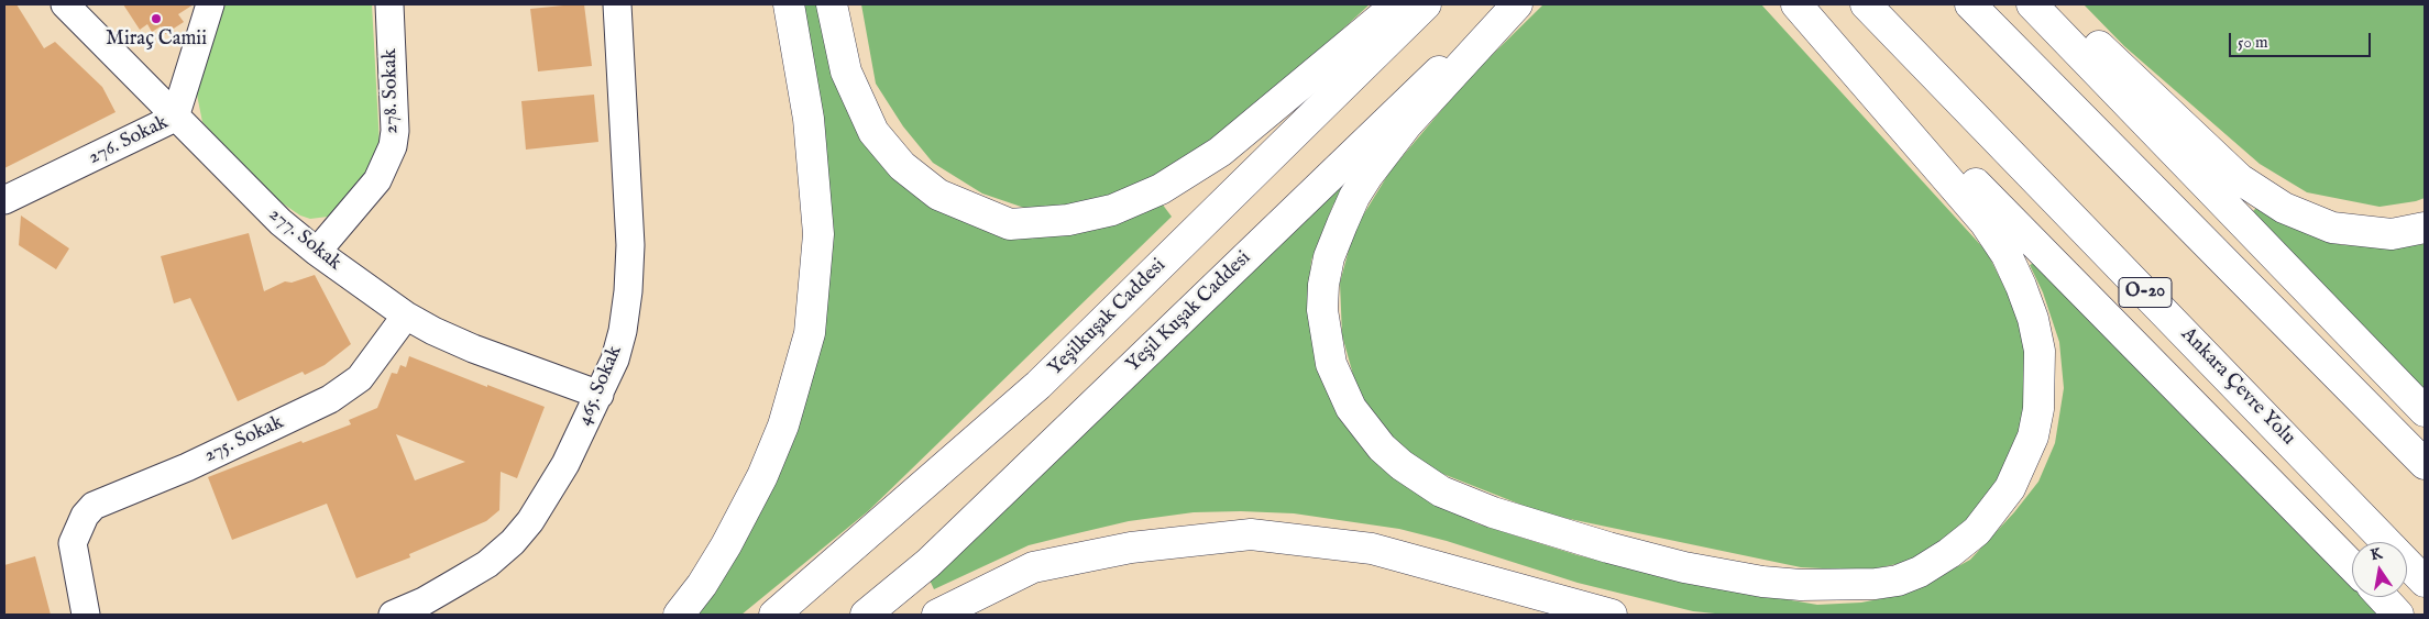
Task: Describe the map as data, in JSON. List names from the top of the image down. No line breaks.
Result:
{"streets":{"main road":["O-20","Yeşil Kuşak Caddesi","Yeşilkuşak Caddesi","Ankara Çevre Yolu"],"street":["278. Sokak","276. Sokak","277. Sokak","465. Sokak","275. Sokak"]},"crossings":[["278. Sokak","277. Sokak"],["276. Sokak","277. Sokak"],["277. Sokak","465. Sokak"],["277. Sokak","275. Sokak"]],"places":["Miraç Camii"],"scale_bar":"50 m","north":"top"}
